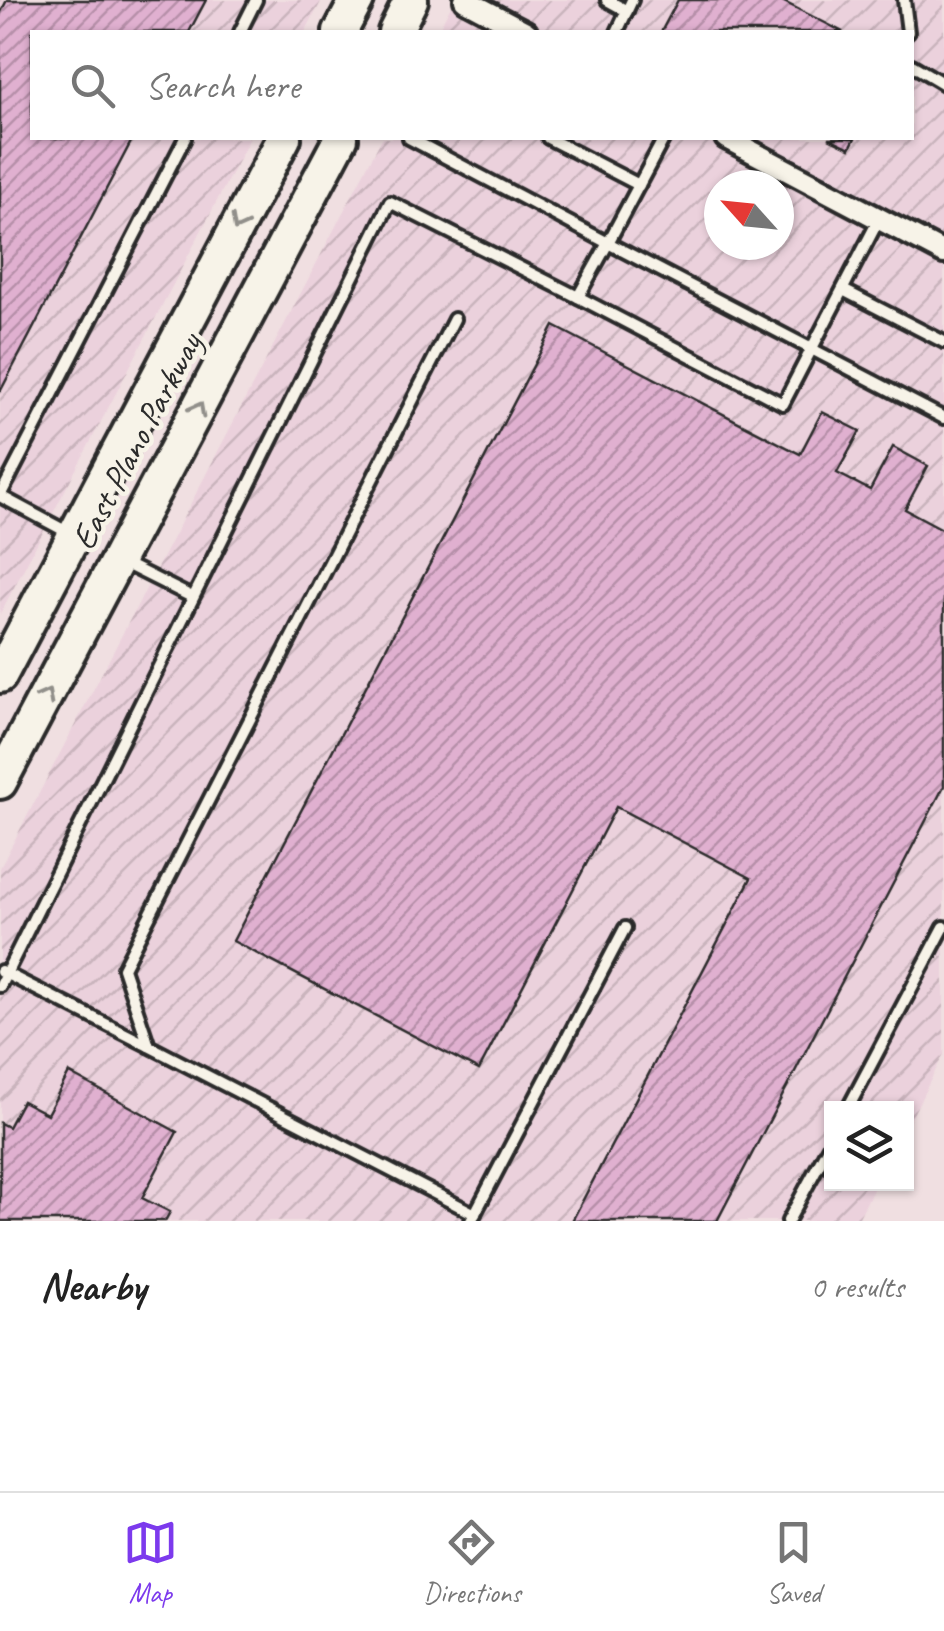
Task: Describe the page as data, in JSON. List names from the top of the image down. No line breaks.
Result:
{"streets":{"main road":["East Plano Parkway"]},"north":"top left","page":{"search":"Search here","heading":["Nearby","0 results"],"nav":["Map","Directions","Saved"]}}
